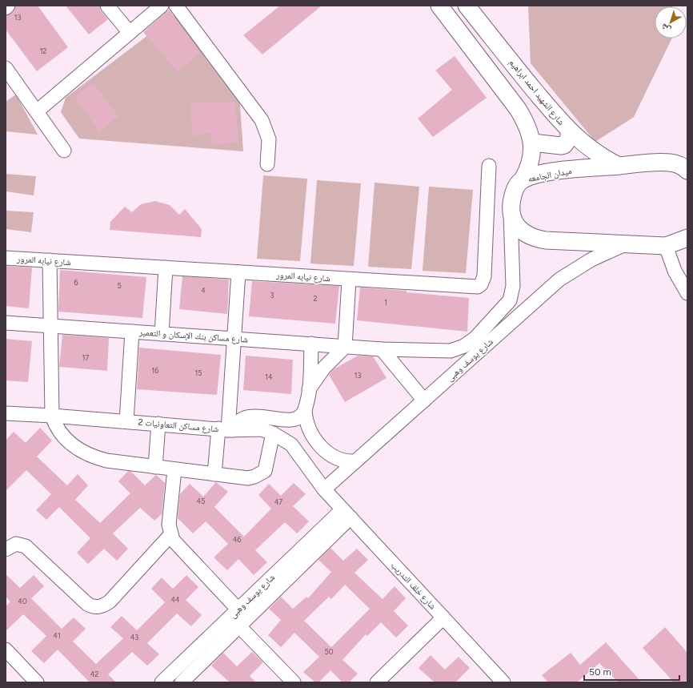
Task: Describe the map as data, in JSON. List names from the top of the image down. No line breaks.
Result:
{"streets":{"main road":["شارع الشهيد احمد ابراهيم","ميدان الجامعه"],"street":["شارع نيابه المرور","شارع مساكن بنك الإسكان و التعمير","شارع يوسف وهبى","شارع مساكن التعاونيات 2","شارع خلف التدريب"]},"crossings":[["شارع الشهيد احمد ابراهيم","ميدان الجامعه"],["شارع مساكن بنك الإسكان و التعمير","شارع يوسف وهبى"],["شارع يوسف وهبى","شارع مساكن التعاونيات 2"],["شارع يوسف وهبى","شارع خلف التدريب"],["شارع مساكن التعاونيات 2","شارع خلف التدريب"]],"house_numbers":["13","12","6","5","4","3","2","1","17","16","15","13","14","45","47","46","44","40","41","43","50","42"],"scale_bar":"50 m","north":"bottom left"}
